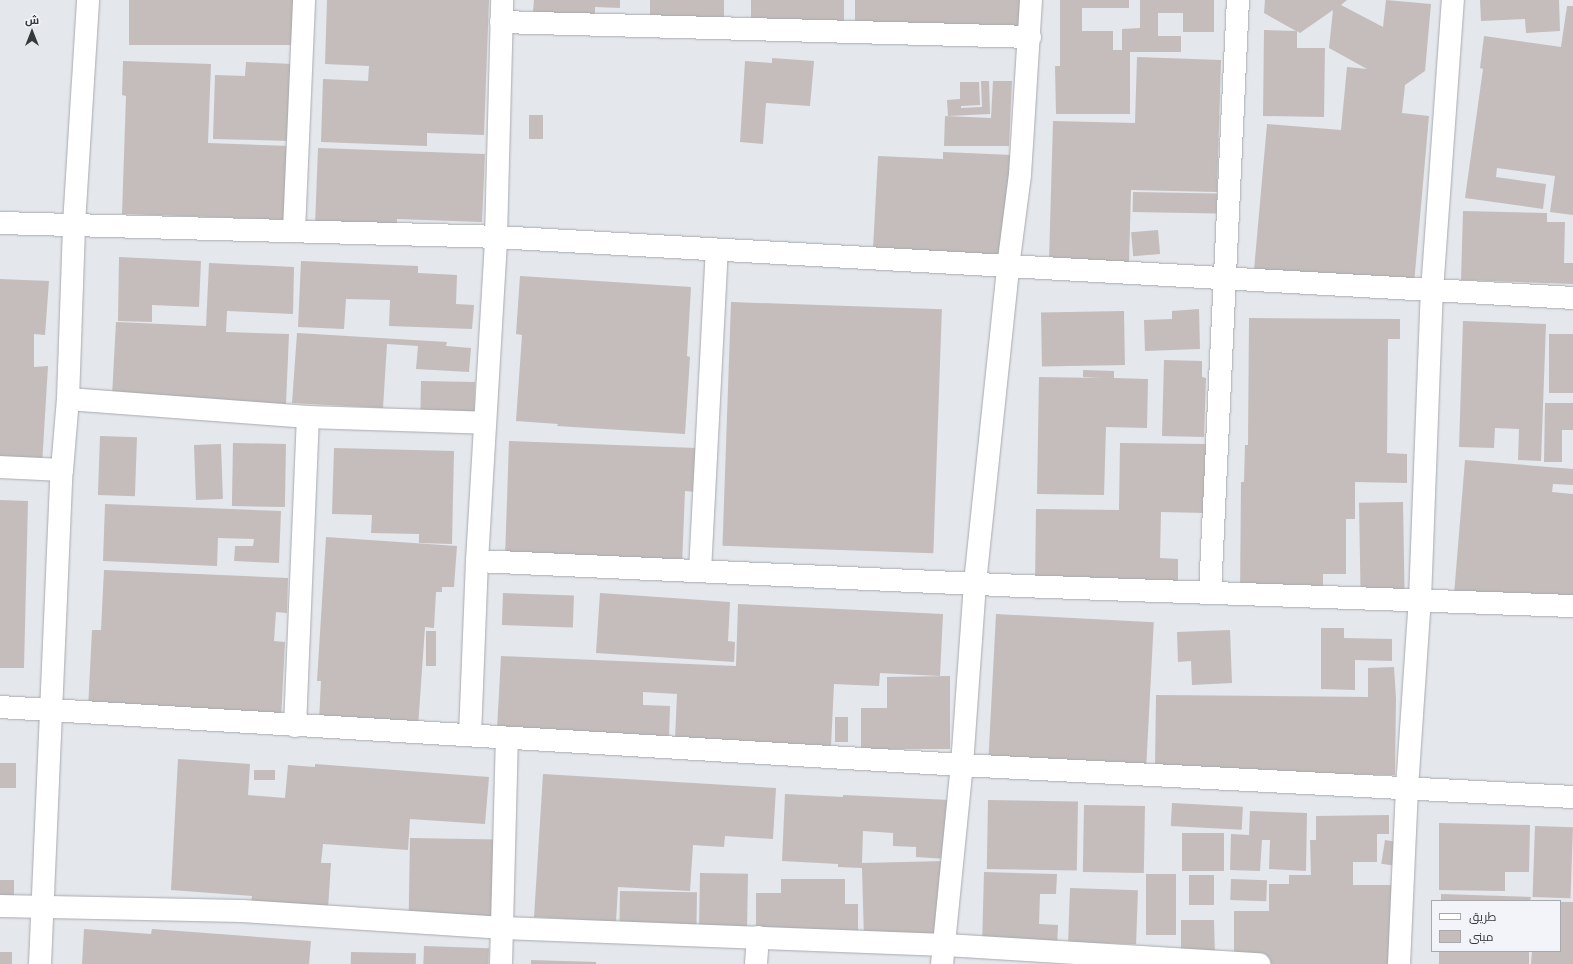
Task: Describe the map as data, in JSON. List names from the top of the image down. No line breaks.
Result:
{"legend":["طريق","مبنى"],"north":"top"}
